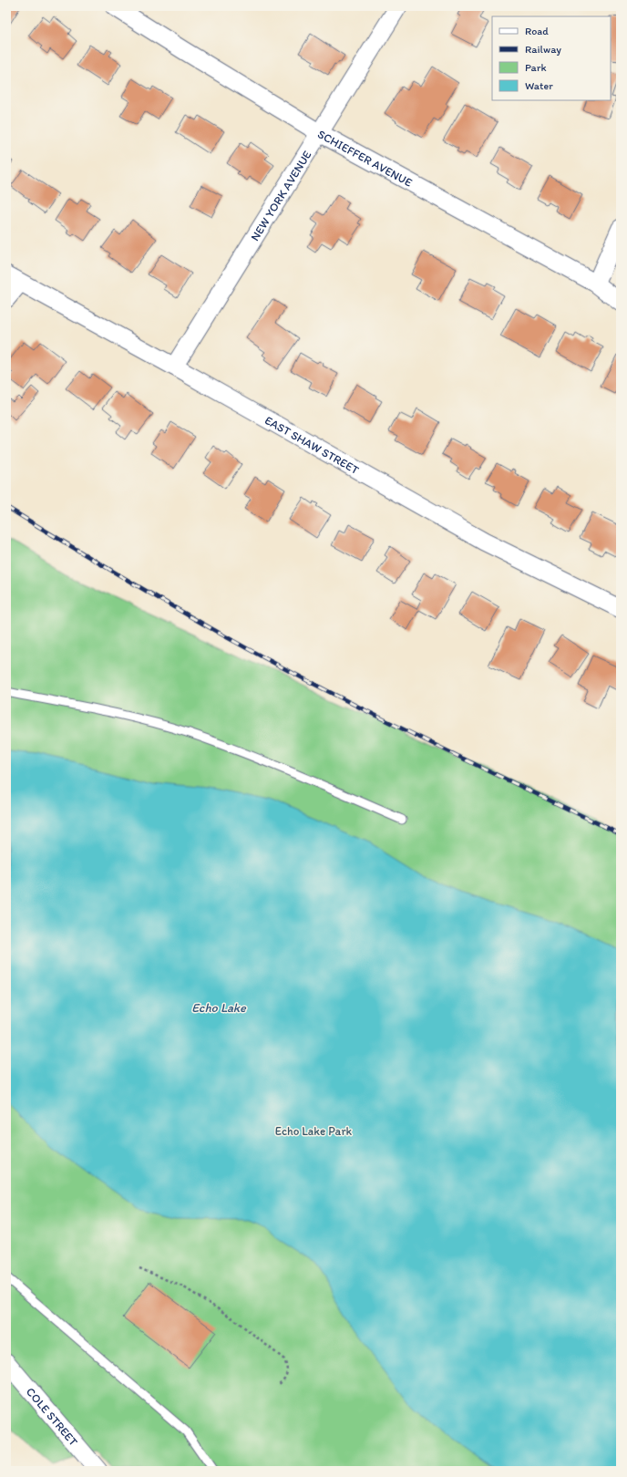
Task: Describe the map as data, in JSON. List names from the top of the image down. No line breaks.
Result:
{"streets":{"street":["SCHIEFFER AVENUE","NEW YORK AVENUE","EAST SHAW STREET","COLE STREET"]},"crossings":[["SCHIEFFER AVENUE","NEW YORK AVENUE"],["NEW YORK AVENUE","EAST SHAW STREET"]],"water":["Echo Lake"],"parks":["Echo Lake Park"],"legend":["Road","Railway","Park","Water"]}
